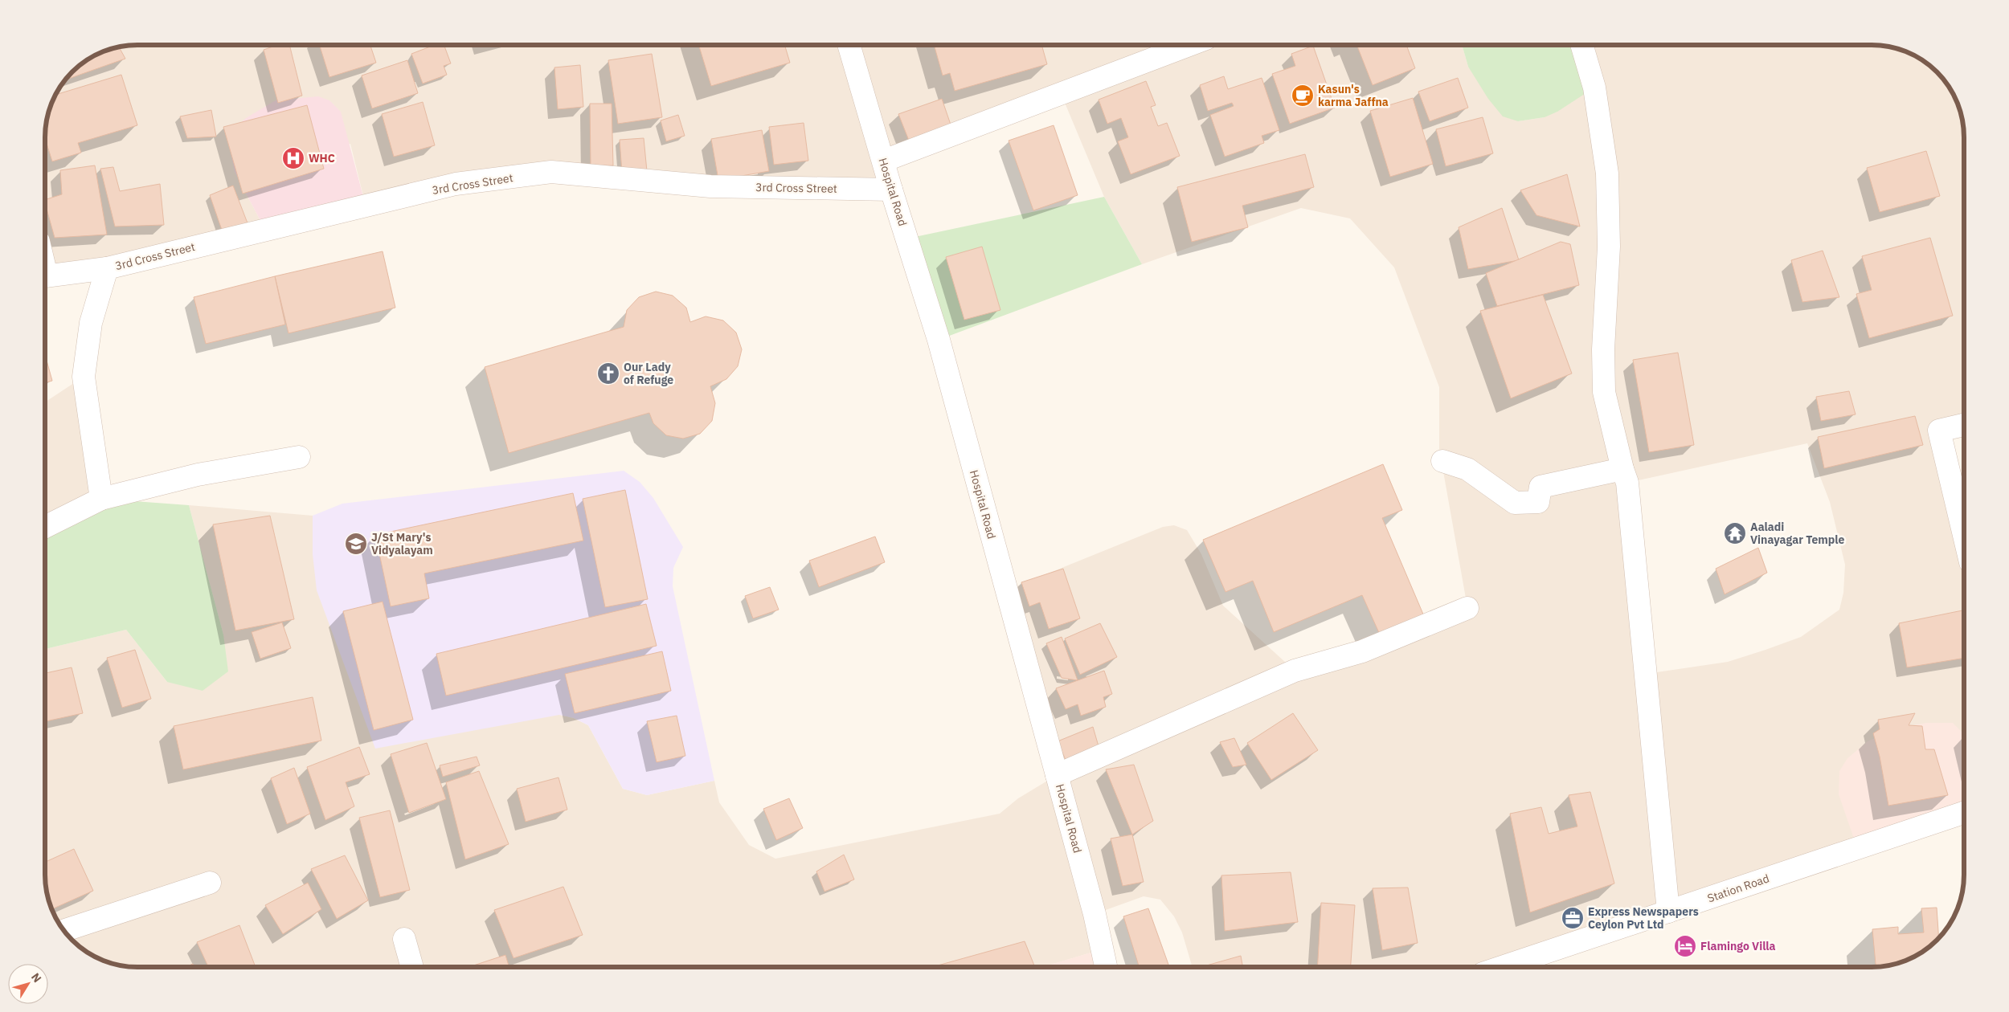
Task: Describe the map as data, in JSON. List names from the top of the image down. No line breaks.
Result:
{"streets":{"street":["3rd Cross Street","Hospital Road","Station Road"]},"crossings":[["3rd Cross Street","Hospital Road"]],"places":{"cafe":["Kasun's karma Jaffna"],"hospital":["WHC"],"church":["Our Lady of Refuge"],"temple":["Aaladi Vinayagar Temple"],"school or university":["J/St Mary's Vidyalayam"],"office":["Express Newspapers Ceylon Pvt Ltd"],"hotel":["Flamingo Villa"]},"north":"top right"}
